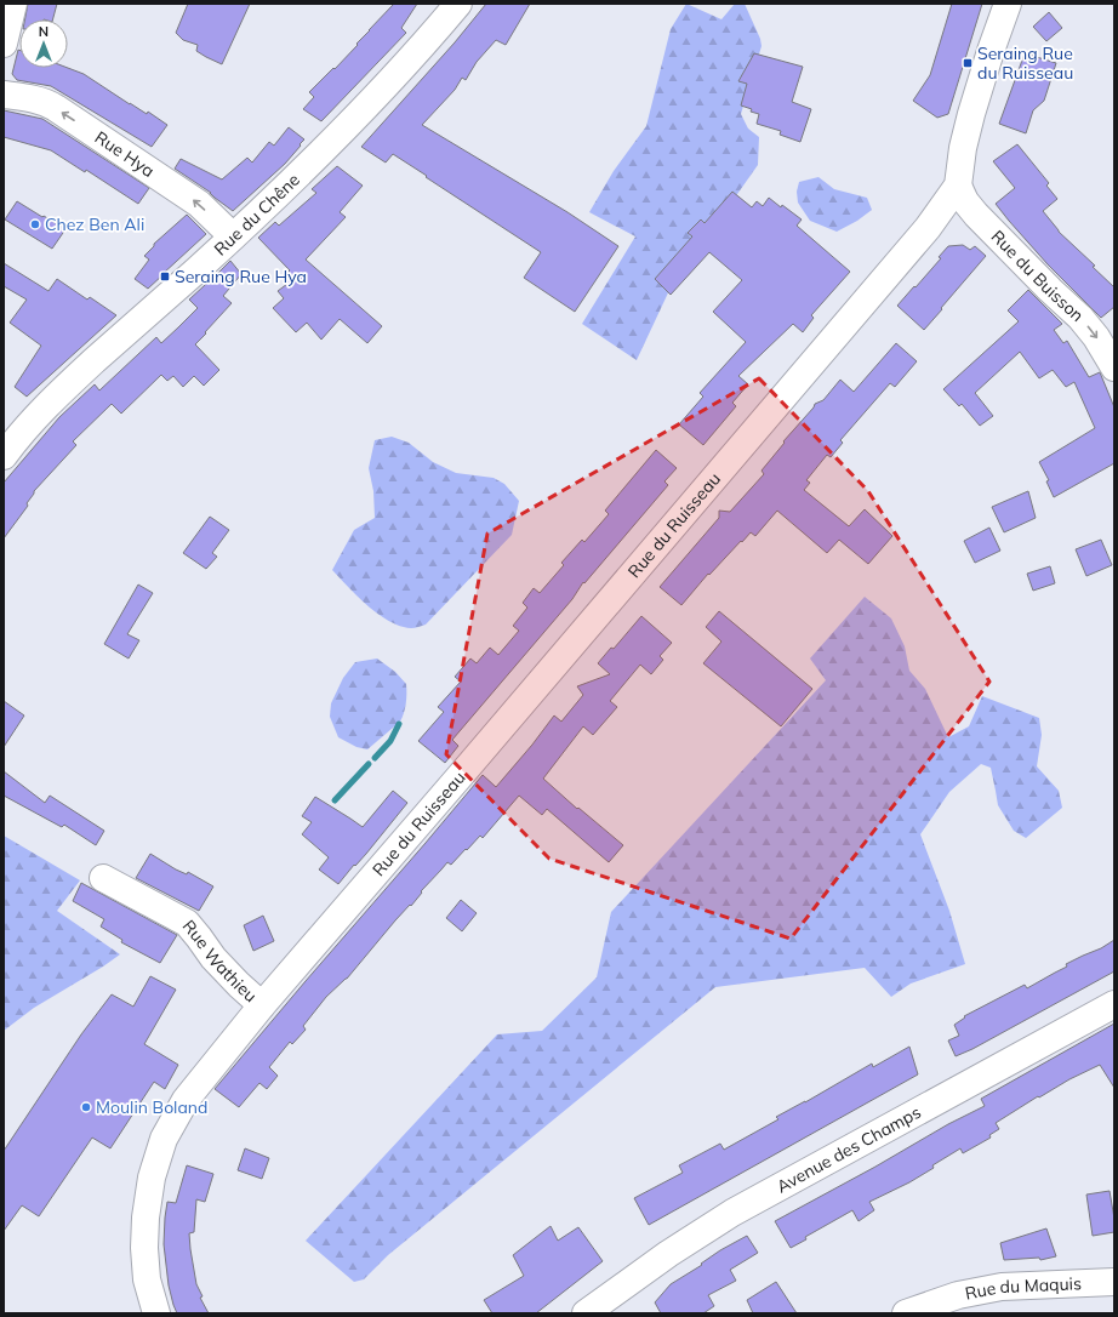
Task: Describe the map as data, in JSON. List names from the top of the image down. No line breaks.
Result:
{"streets":{"street":["Rue Hya","Rue du Chêne","Rue du Buisson","Rue du Ruisseau","Rue Wathieu","Avenue des Champs","Rue du Maquis"]},"crossings":[["Rue Hya","Rue du Chêne"],["Rue du Buisson","Rue du Ruisseau"],["Rue du Ruisseau","Rue Wathieu"]],"one_way":["Rue Hya","Rue du Buisson"],"places":{"transit":["Seraing Rue du Ruisseau","Seraing Rue Hya"],"other":["Chez Ben Ali","Moulin Boland"]},"north":"top"}
